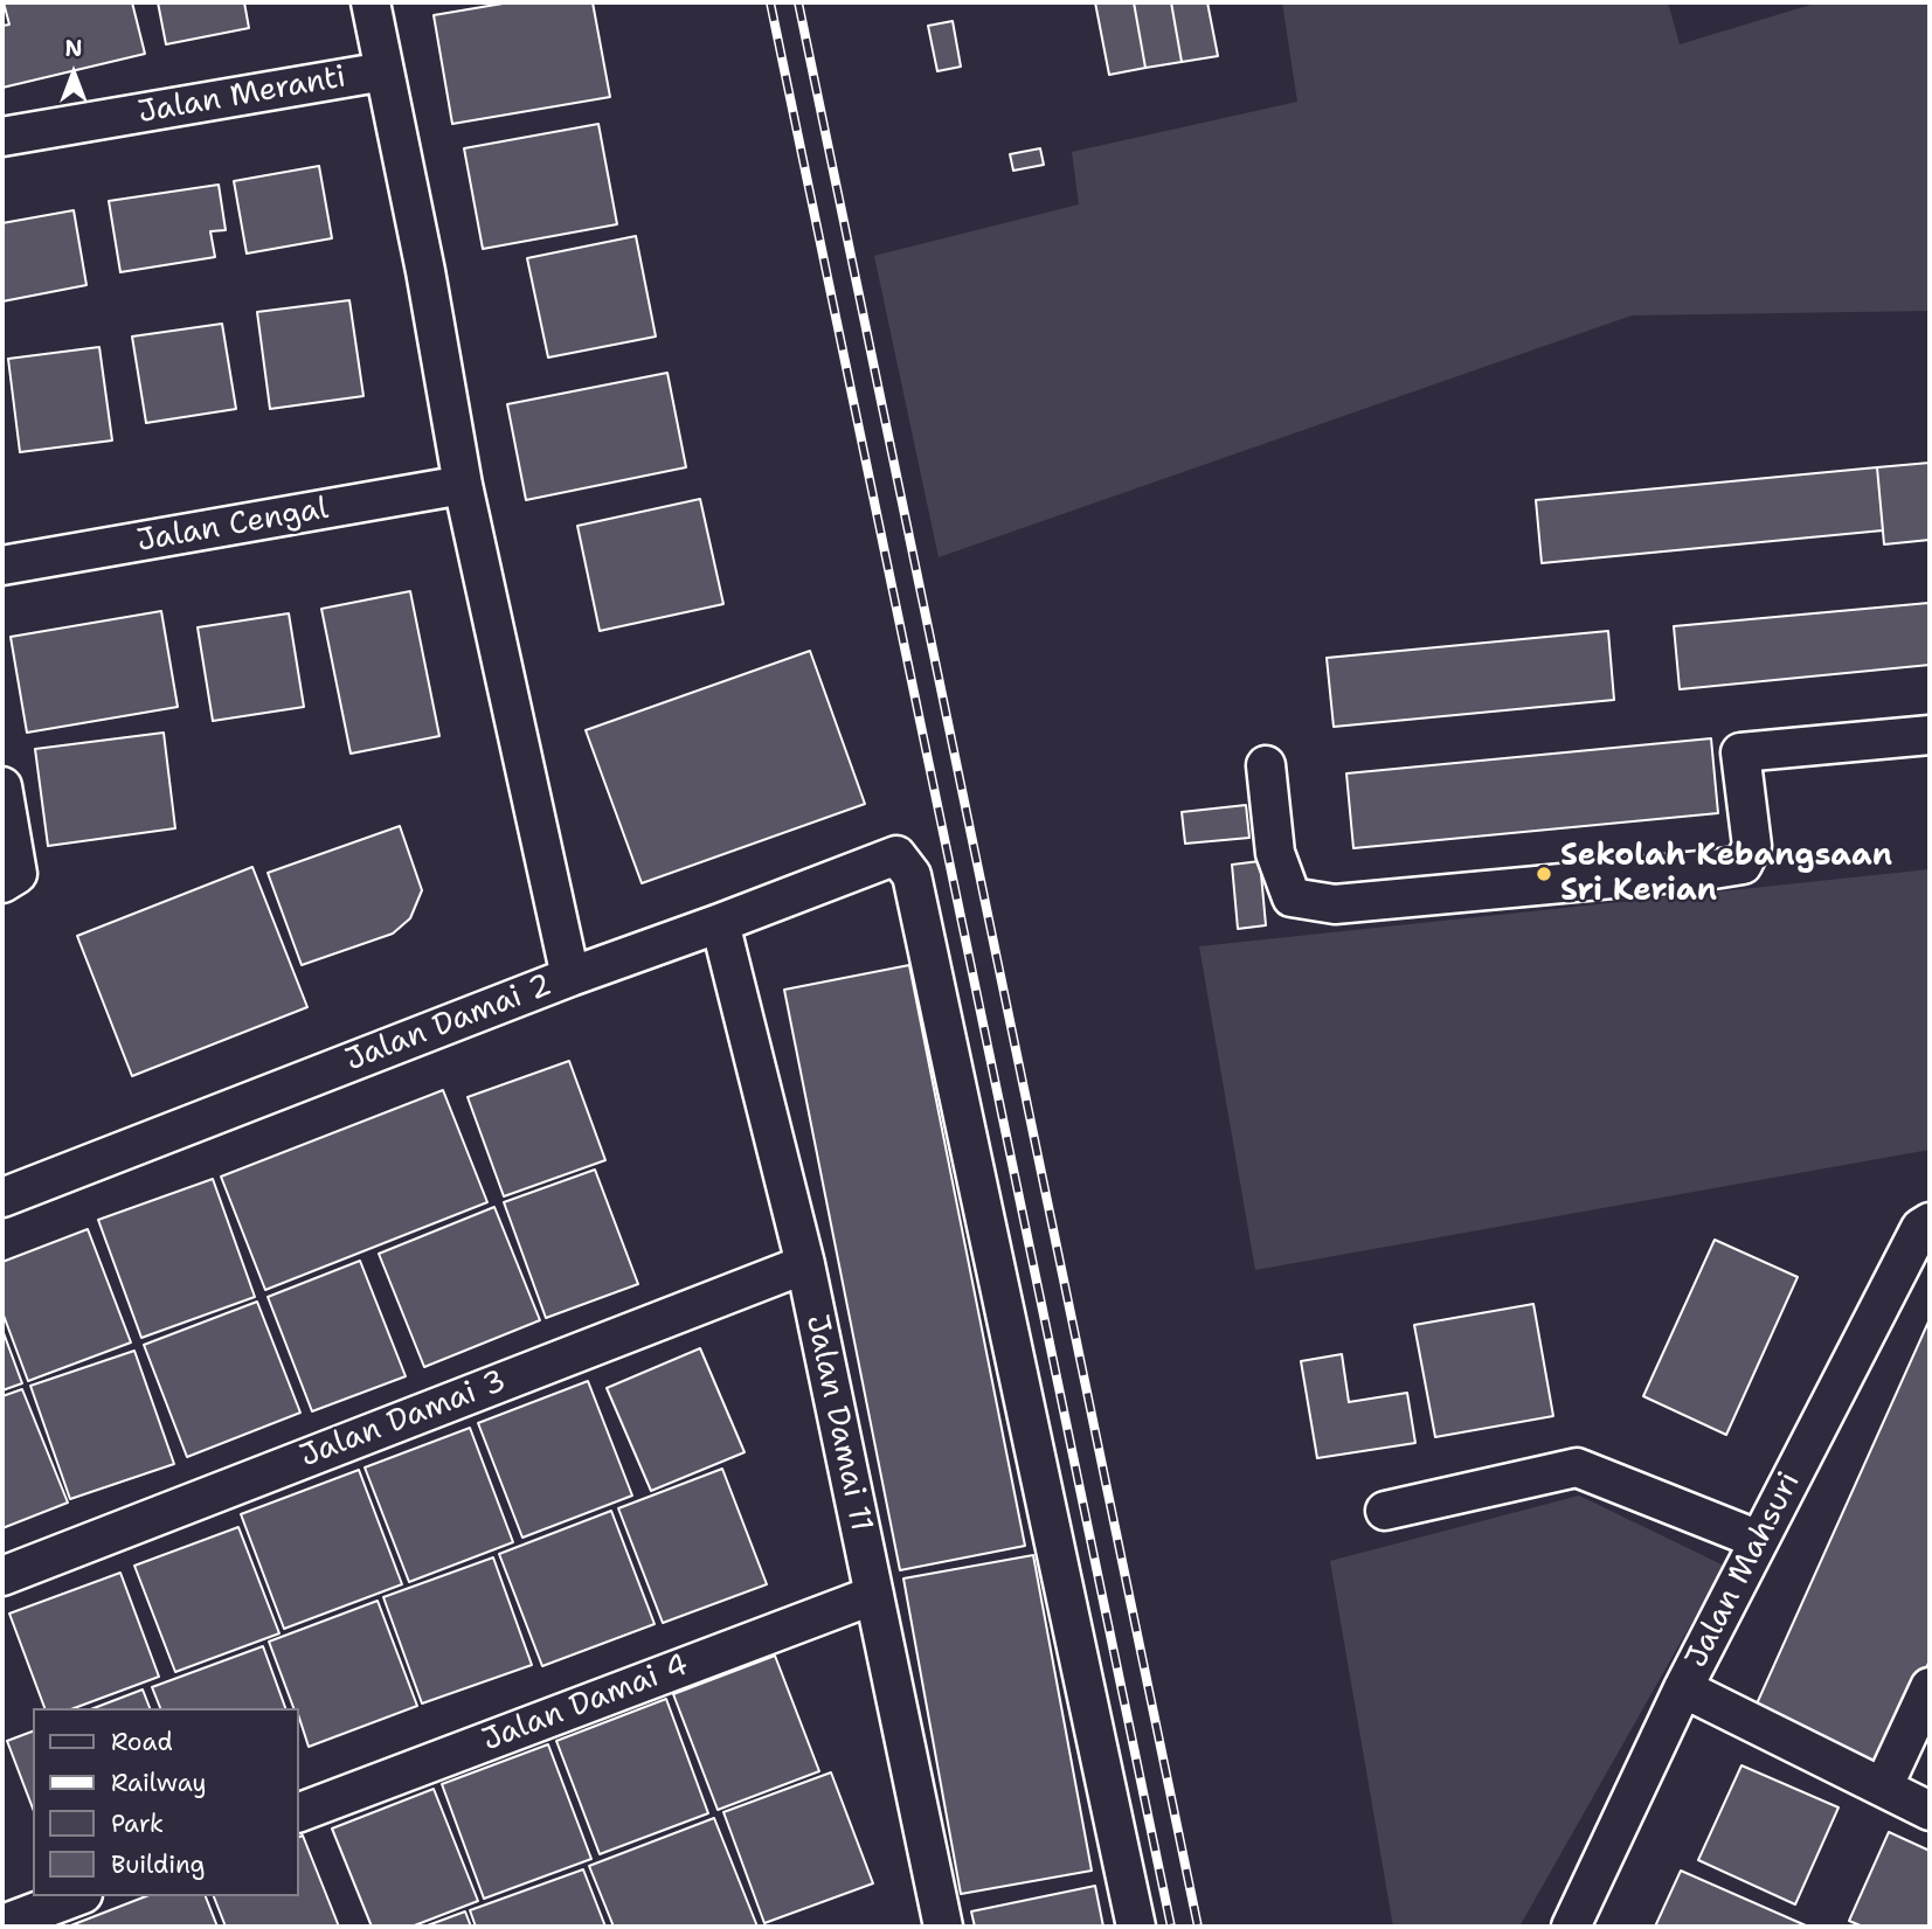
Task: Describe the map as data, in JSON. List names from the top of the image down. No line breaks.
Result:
{"streets":{"street":["Jalan Meranti","Jalan Cengal","Jalan Damai 2","Jalan Damai 3","Jalan Damai 11","Jalan Mahsuri","Jalan Damai 4"]},"crossings":[["Jalan Damai 2","Jalan Damai 11"],["Jalan Damai 3","Jalan Damai 11"],["Jalan Damai 11","Jalan Damai 4"]],"places":["Sekolah Kebangsaan Sri Kerian"],"legend":["Road","Railway","Park","Building"],"north":"top"}
